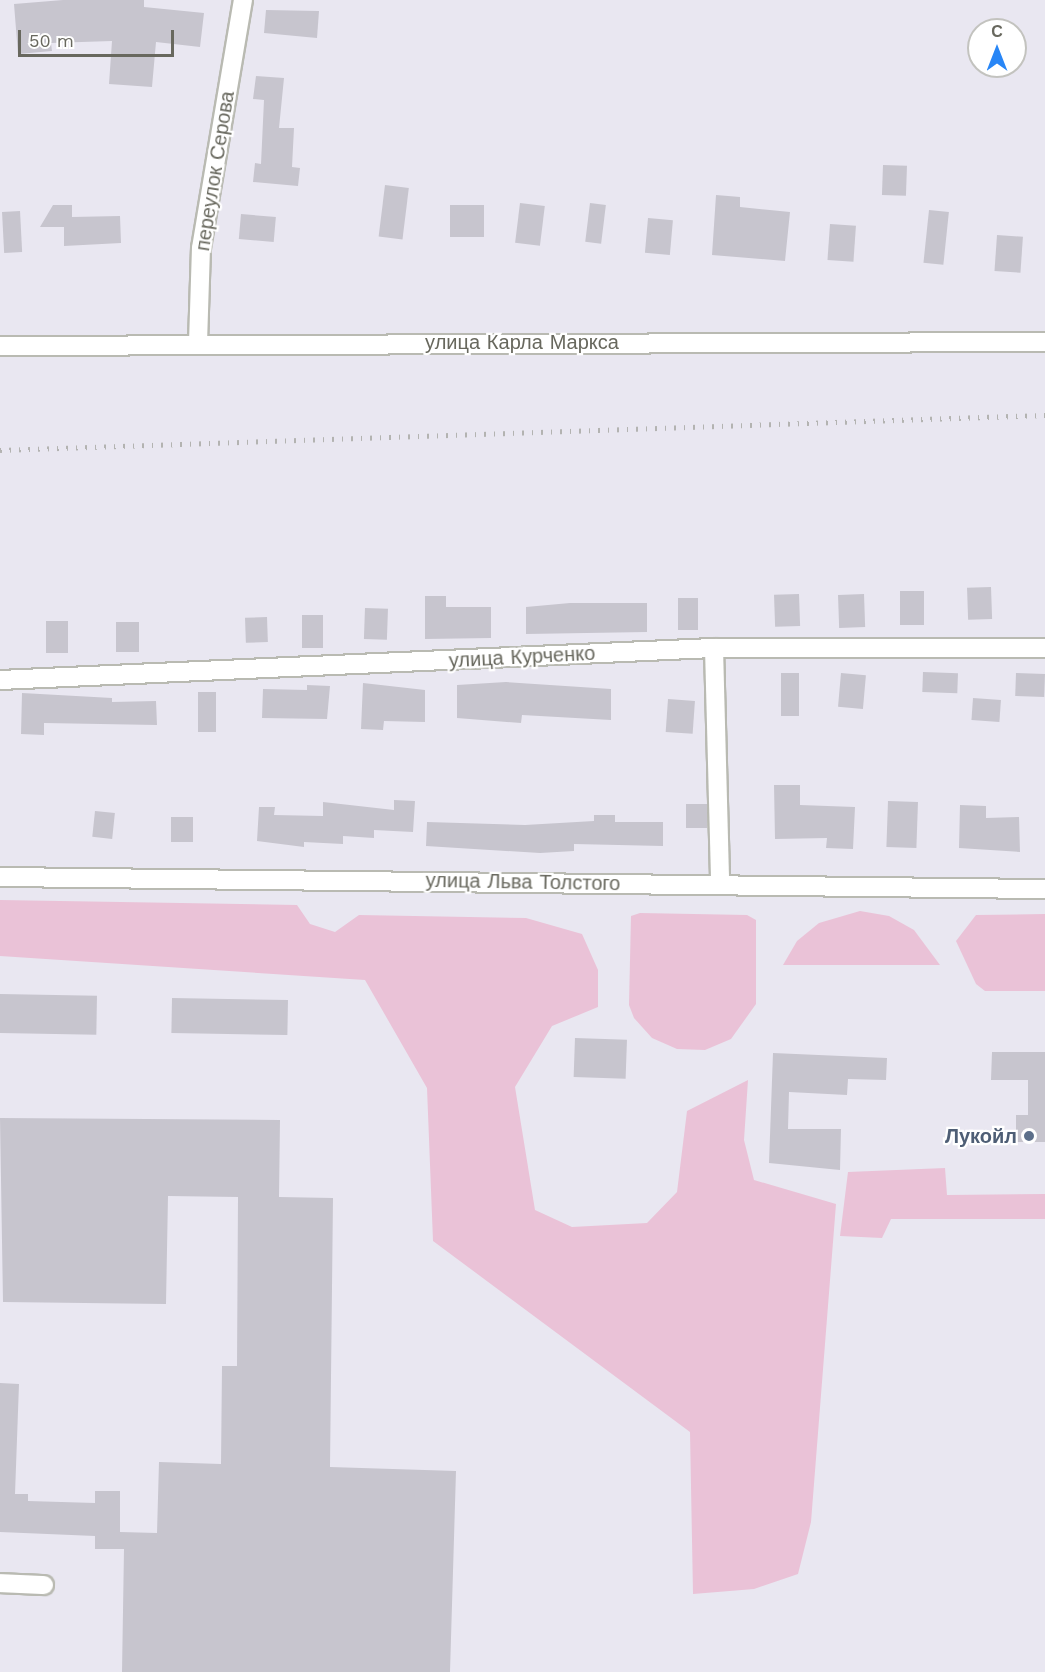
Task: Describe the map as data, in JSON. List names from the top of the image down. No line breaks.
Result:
{"streets":{"street":["переулок Серова","улица Карла Маркса","улица Курченко","улица Льва Толстого"]},"crossings":[["переулок Серова","улица Карла Маркса"]],"places":["Лукойл"],"scale_bar":"50 m","north":"top"}
